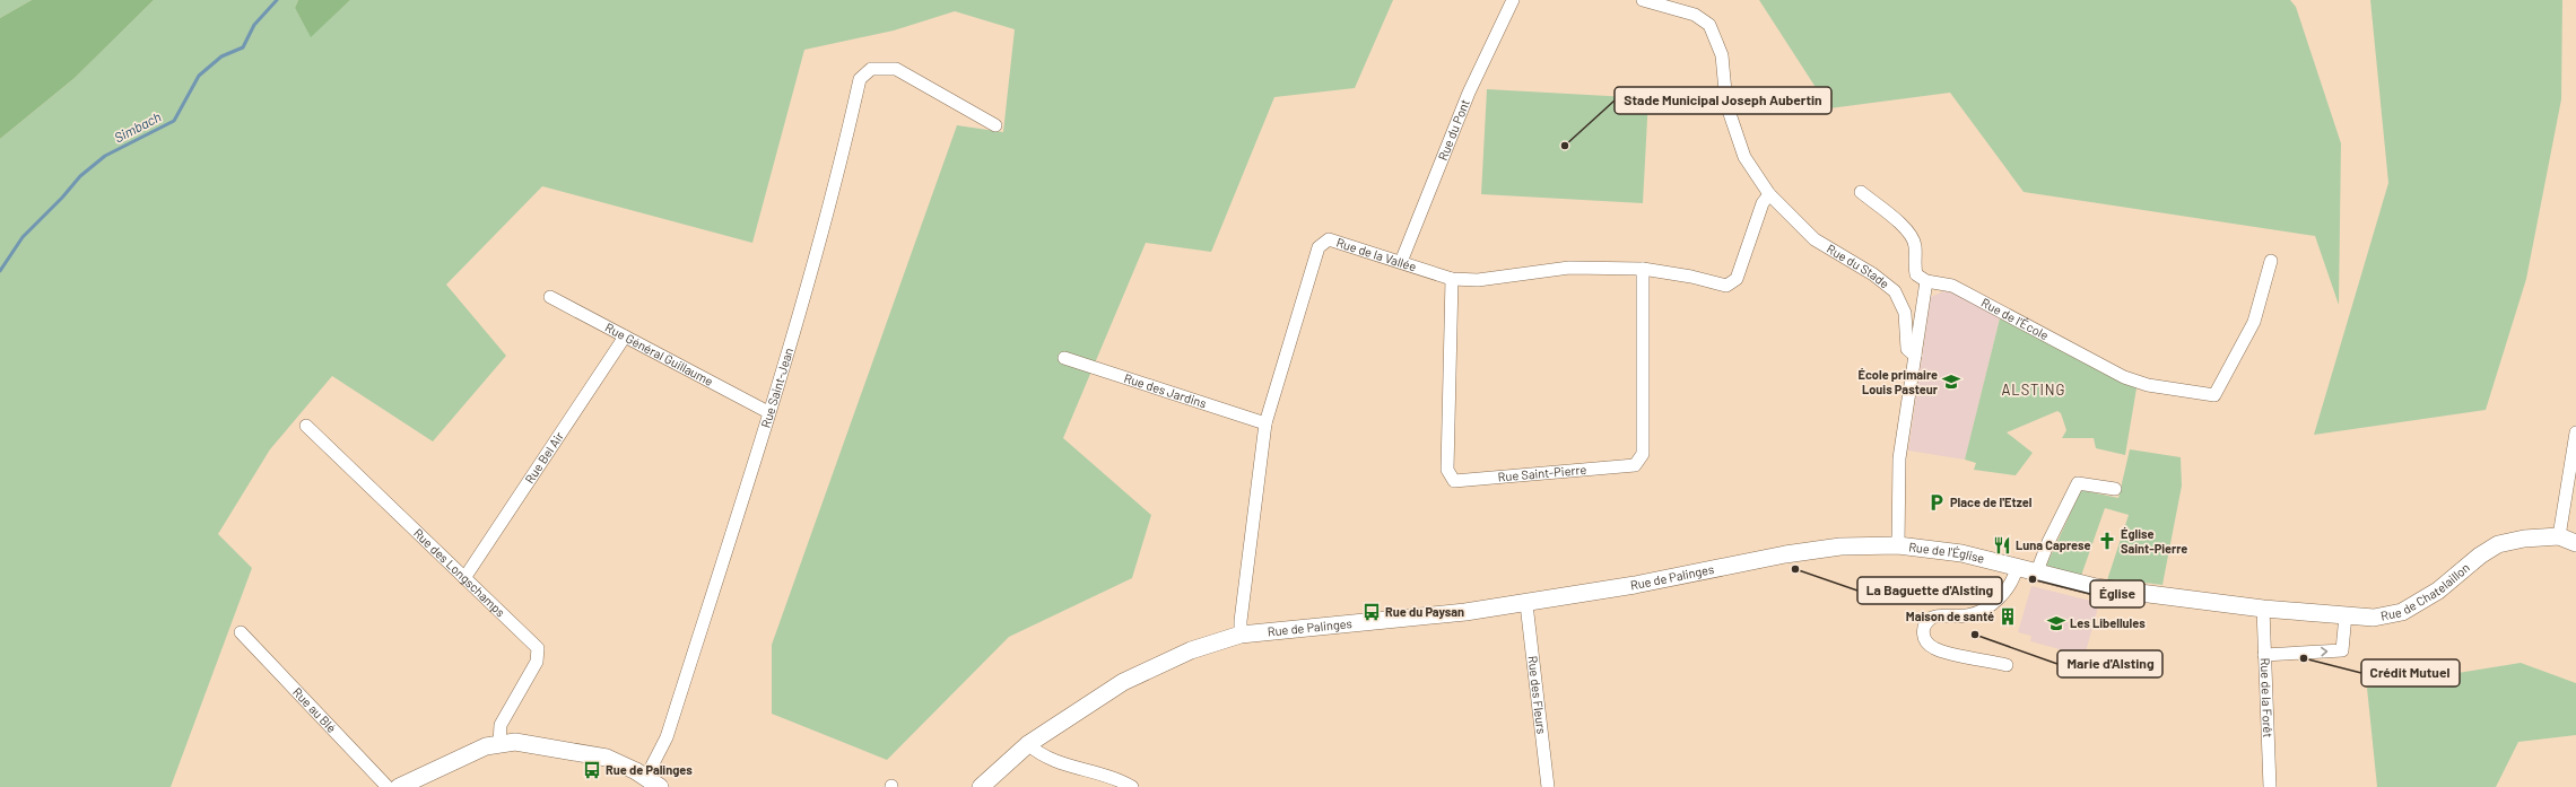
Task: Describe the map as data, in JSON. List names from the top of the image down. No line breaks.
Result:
{"streets":{"main road":["Rue de l'Église","Rue de Palinges","Rue de Chatelaillon"],"street":["Rue du Pont","Rue de la Vallée","Rue du Stade","Rue de l'École","Rue Général Guillaume","Rue Saint-Jean","Rue des Jardins","Rue Bel Air","Rue Saint-Pierre","Rue des Longschamps","Rue des Fleurs","Rue de la Forêt","Rue au Blé"]},"crossings":[["Rue du Pont","Rue de la Vallée"],["Rue de la Vallée","Rue du Stade"],["Rue de la Vallée","Rue des Jardins"],["Rue de la Vallée","Rue Saint-Pierre"],["Rue de la Vallée","Rue de Palinges"],["Rue Général Guillaume","Rue Saint-Jean"],["Rue Général Guillaume","Rue Bel Air"],["Rue Bel Air","Rue des Longschamps"],["Rue de l'Église","Rue de Palinges"],["Rue de l'Église","Rue de Chatelaillon"],["Rue de l'Église","Rue de la Forêt"],["Rue de Palinges","Rue des Fleurs"],["Rue de Chatelaillon","Rue de la Forêt"]],"districts":["ALSTING"],"water":["Simbach"],"places":{"other":["Stade Municipal Joseph Aubertin","La Baguette d'Alsting","Église","Marie d'Alsting","Crédit Mutuel"],"school or university":["École primaire Louis Pasteur","Les Libellules"],"parking":["Place de l'Etzel"],"church":["Église Saint-Pierre"],"restaurant":["Luna Caprese"],"bus stop":["Rue du Paysan","Rue de Palinges"],"building":["Maison de santé"]}}
